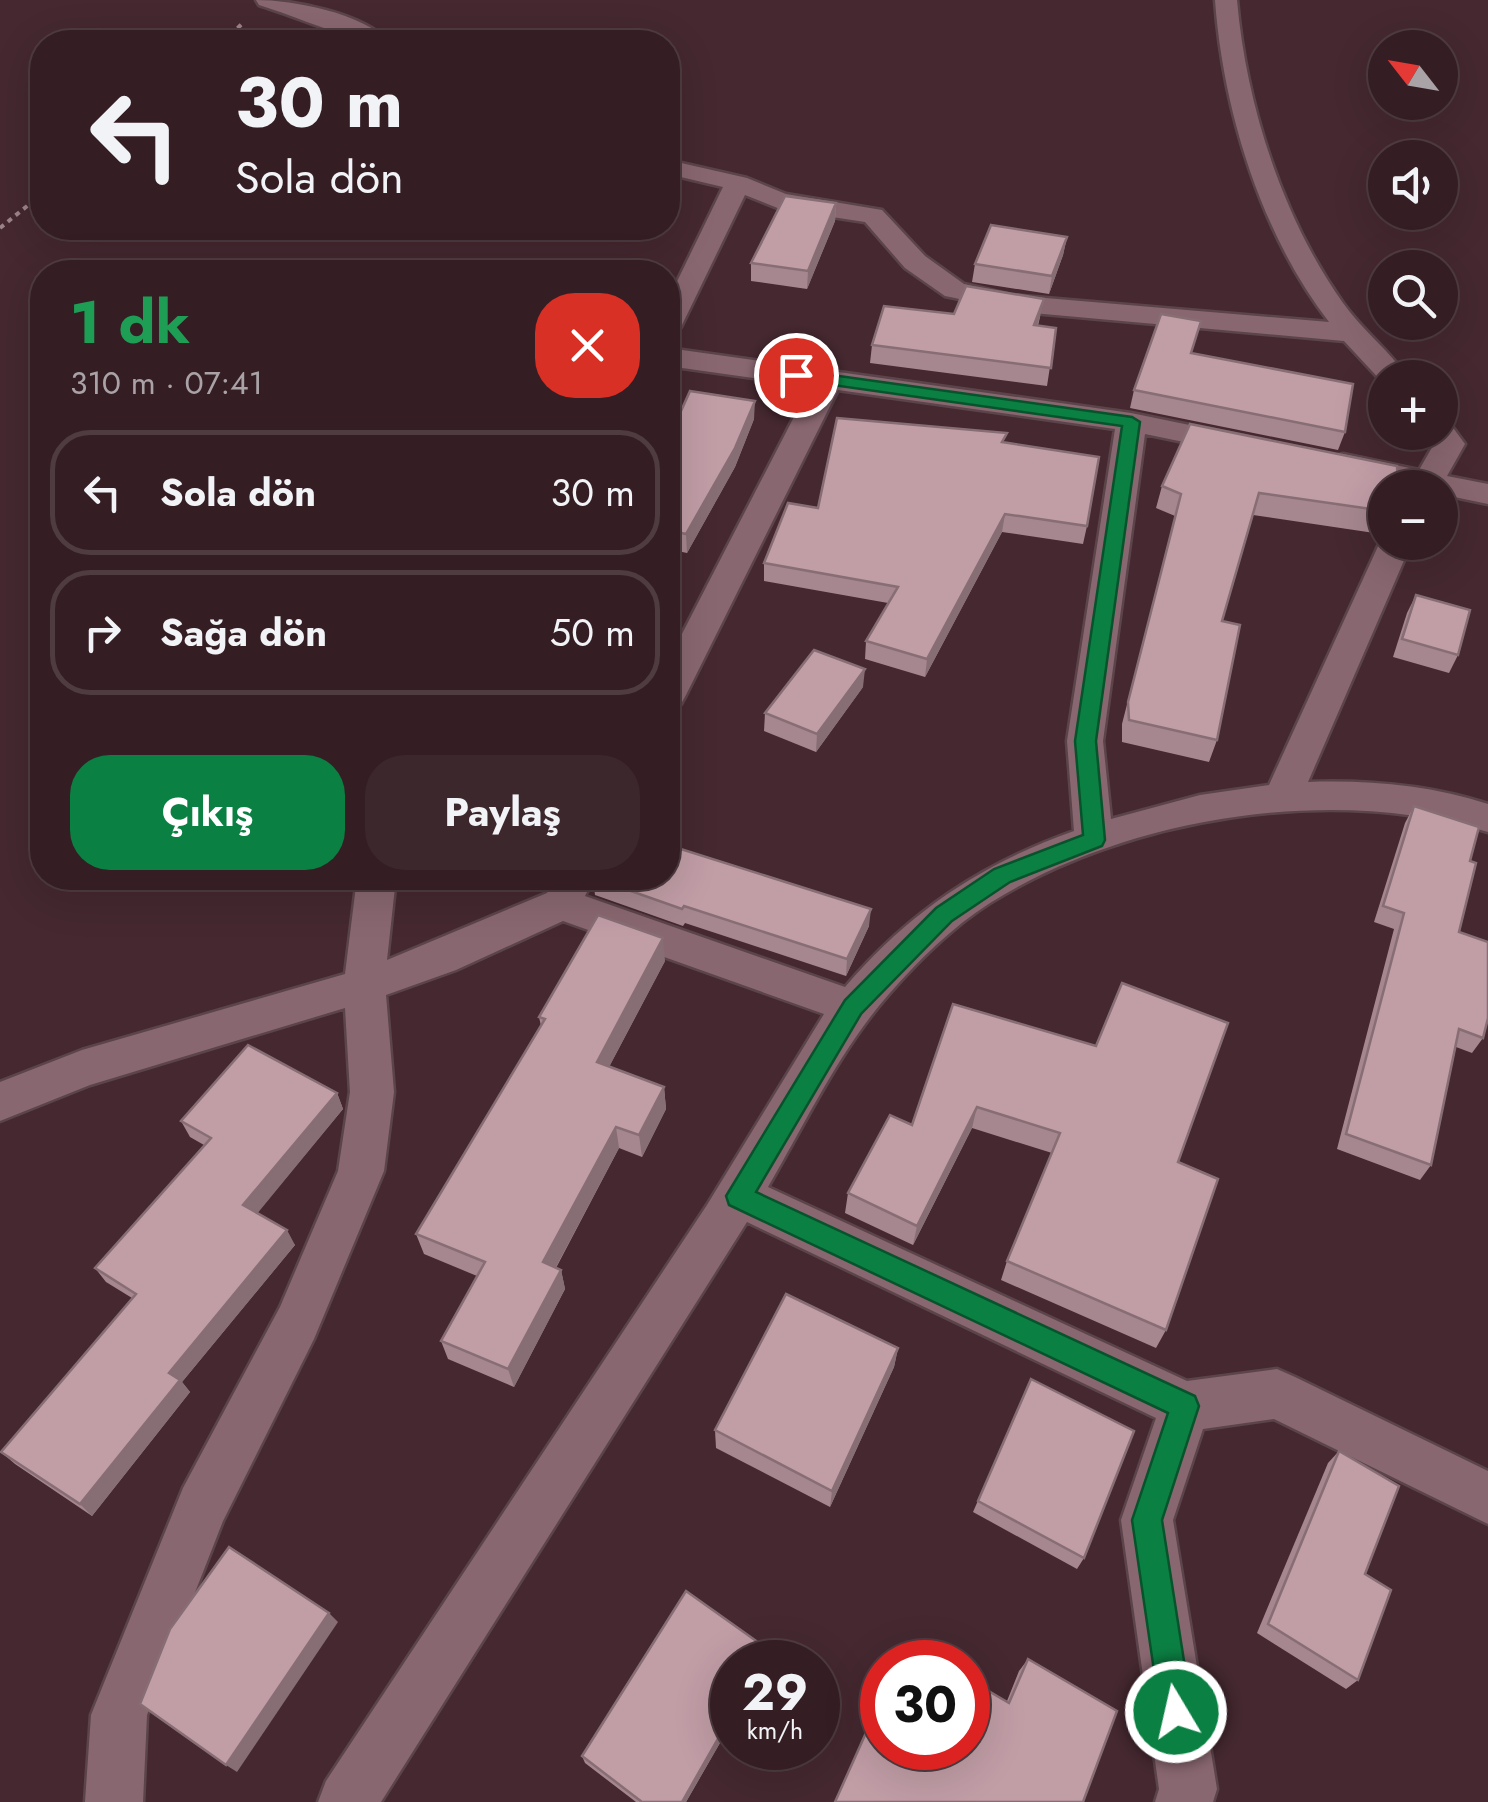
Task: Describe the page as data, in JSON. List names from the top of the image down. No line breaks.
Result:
{"north":"top left","page":{"map_buttons":["+","−"],"turn":["30 m","Sola dön"],"heading":["1 dk","310 m · 07:41"],"list":[{"name":"Sola dön","value":"30 m"},{"name":"Sağa dön","value":"50 m"}],"buttons":["Çıkış","Paylaş"],"speed":"29 km/h","limit":"30"}}
